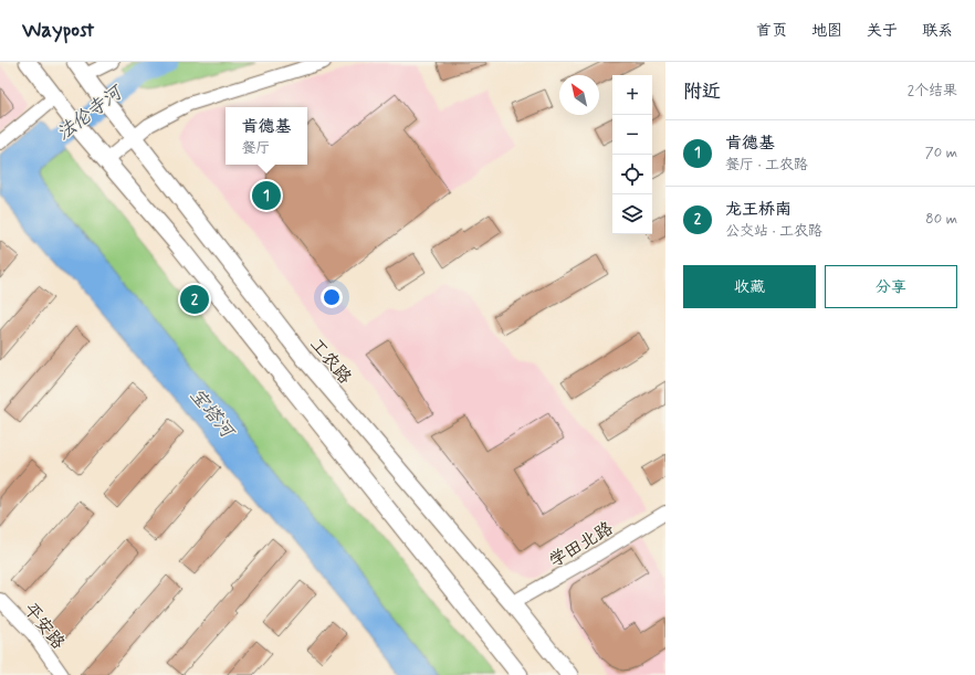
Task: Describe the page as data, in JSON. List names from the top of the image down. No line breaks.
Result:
{"streets":{"main road":["工农路"],"street":["学田北路","平安路"]},"crossings":[["工农路","学田北路"]],"water":["法伦寺河","宝塔河"],"north":"top left","page":{"header":"Waypost","nav":["首页","地图","关于","联系"],"heading":["附近","2个结果"],"map_buttons":["+","−"],"popup":["肯德基","餐厅"],"list":[{"mark":"1","name":"肯德基","note":"餐厅 · 工农路","value":"70 m"},{"mark":"2","name":"龙王桥南","note":"公交站 · 工农路","value":"80 m"}],"pins":["1","2"],"buttons":["收藏","分享"]}}
